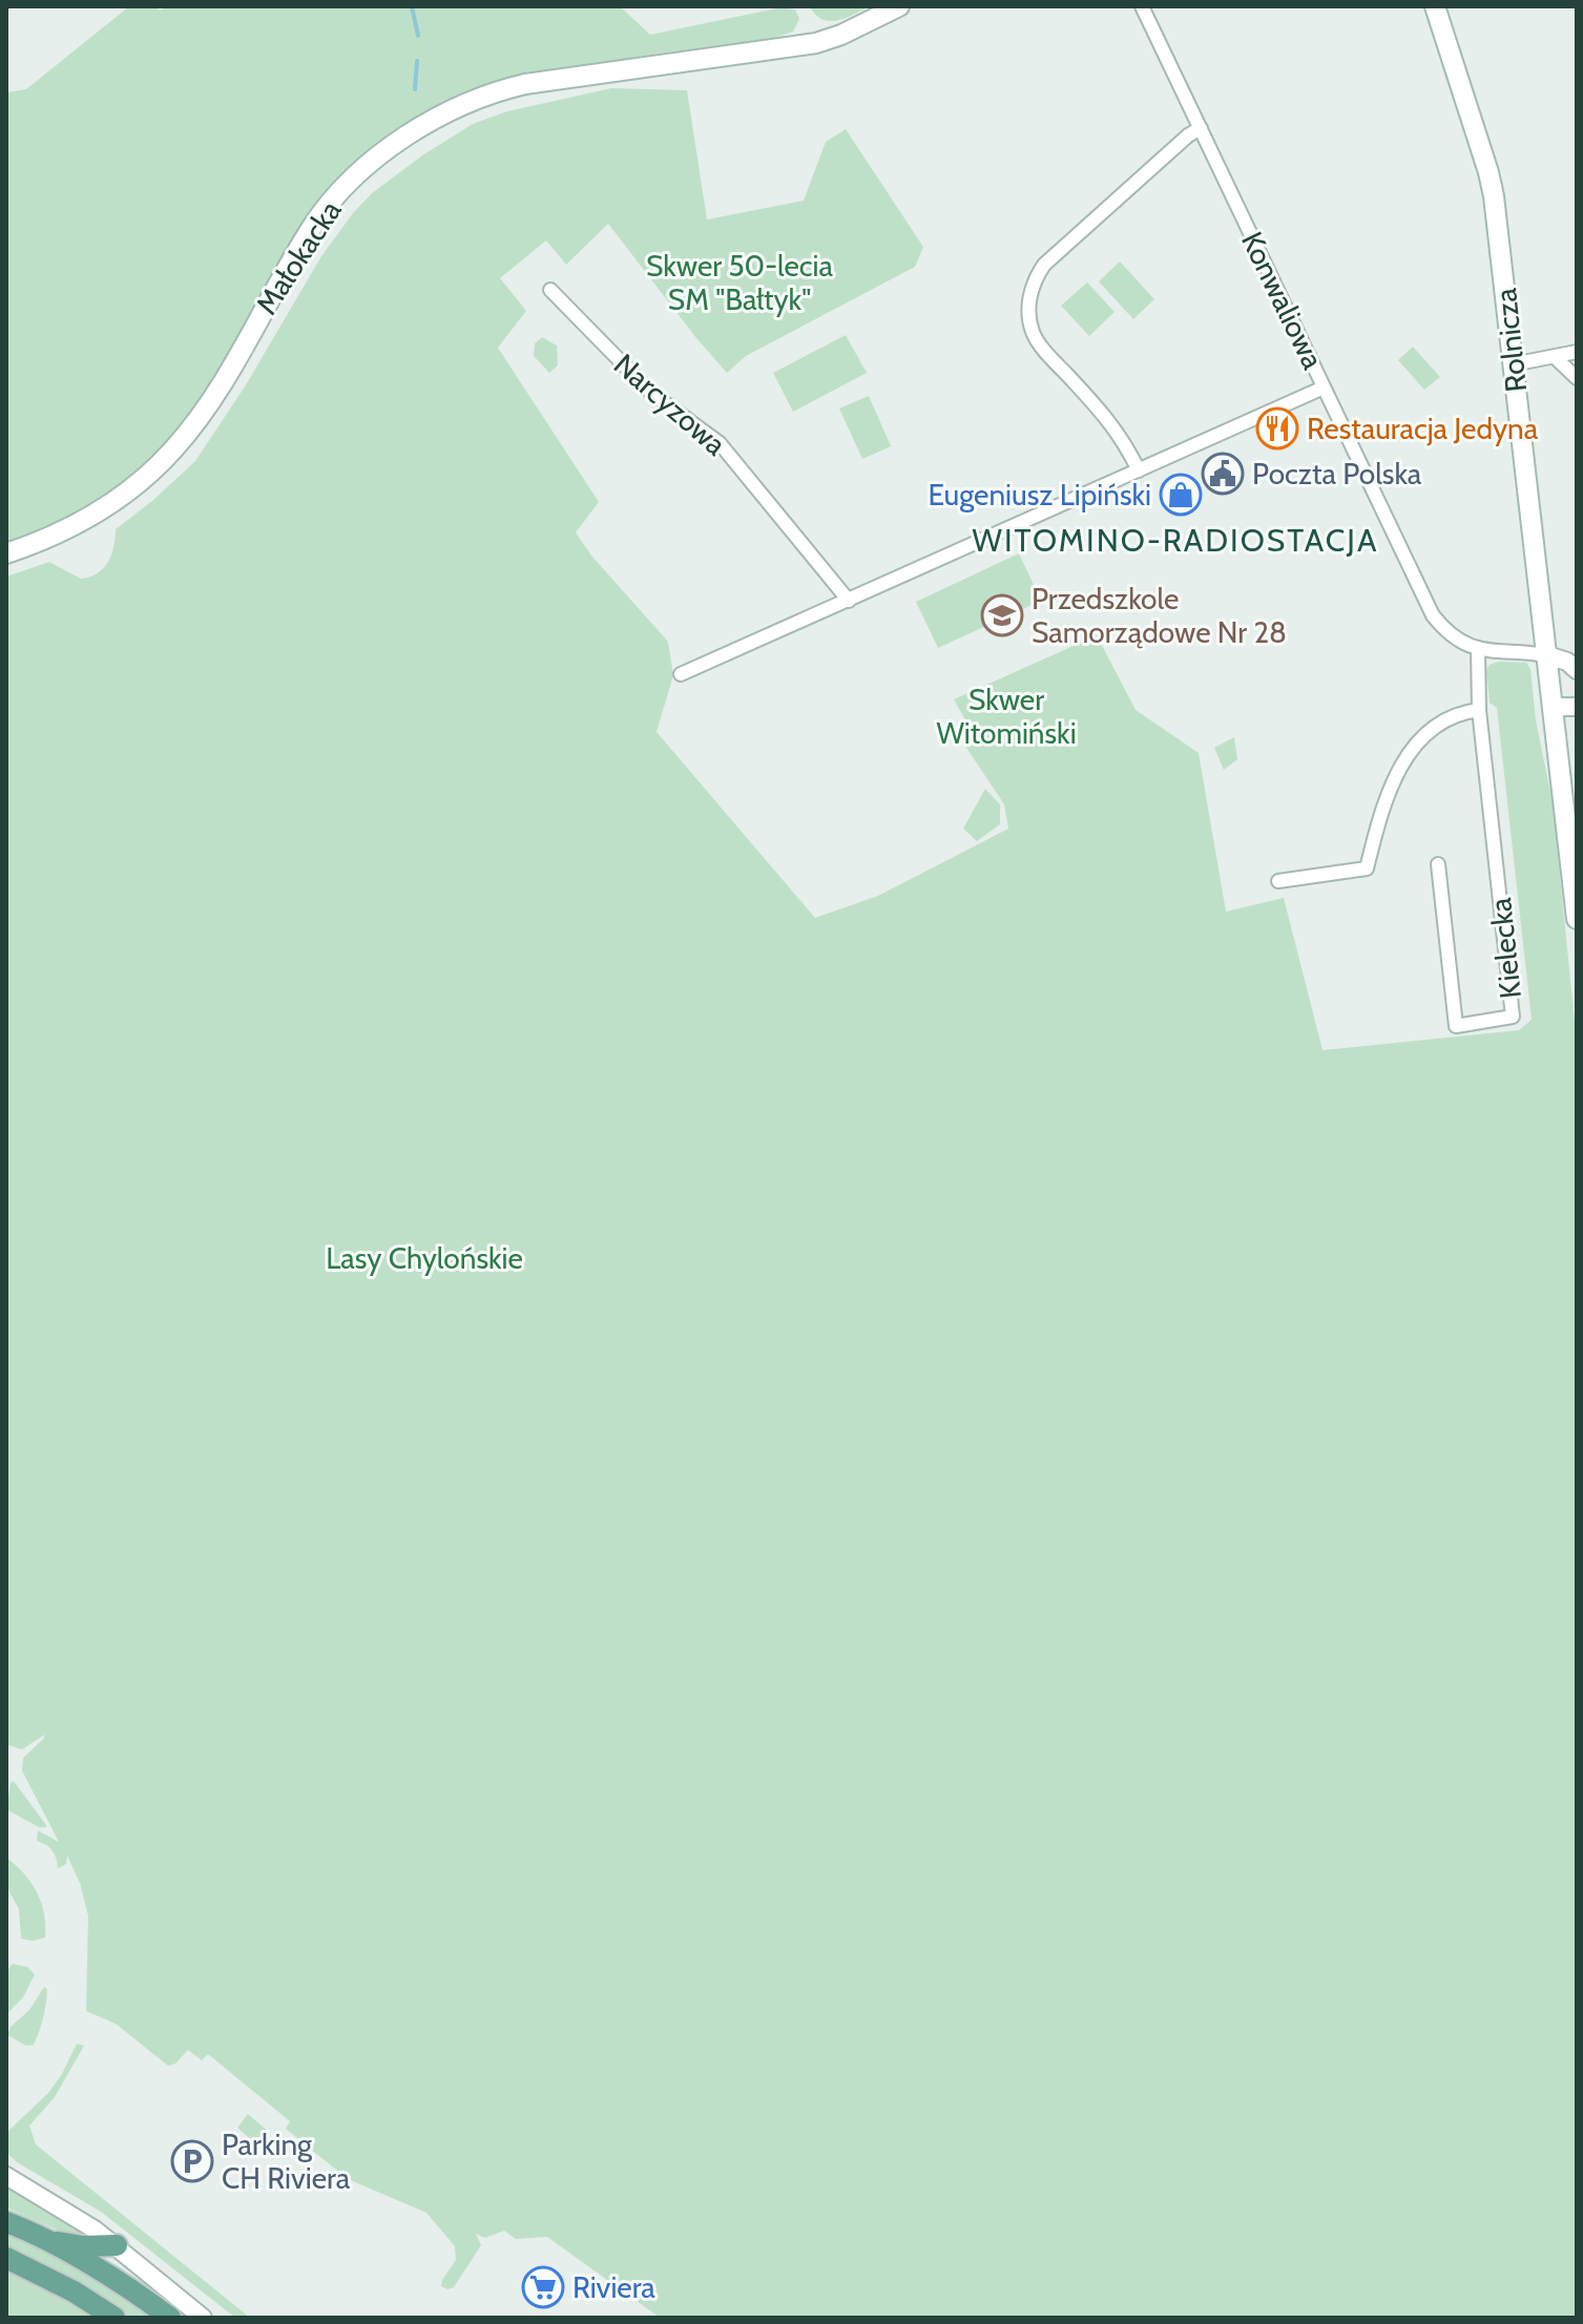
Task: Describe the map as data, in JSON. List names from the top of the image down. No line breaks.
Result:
{"streets":{"main road":["Małokacka","Rolnicza"],"street":["Konwaliowa","Narcyzowa","Kielecka"]},"crossings":[["Konwaliowa","Kielecka"]],"districts":["WITOMINO-RADIOSTACJA"],"parks":["Skwer 50-lecia SM \"Bałtyk\"","Skwer Witomiński","Lasy Chylońskie"],"places":{"restaurant":["Restauracja Jedyna"],"public building":["Poczta Polska"],"shop":["Eugeniusz Lipiński"],"school or university":["Przedszkole Samorządowe Nr 28"],"parking":["Parking CH Riviera"],"supermarket":["Riviera"]}}
